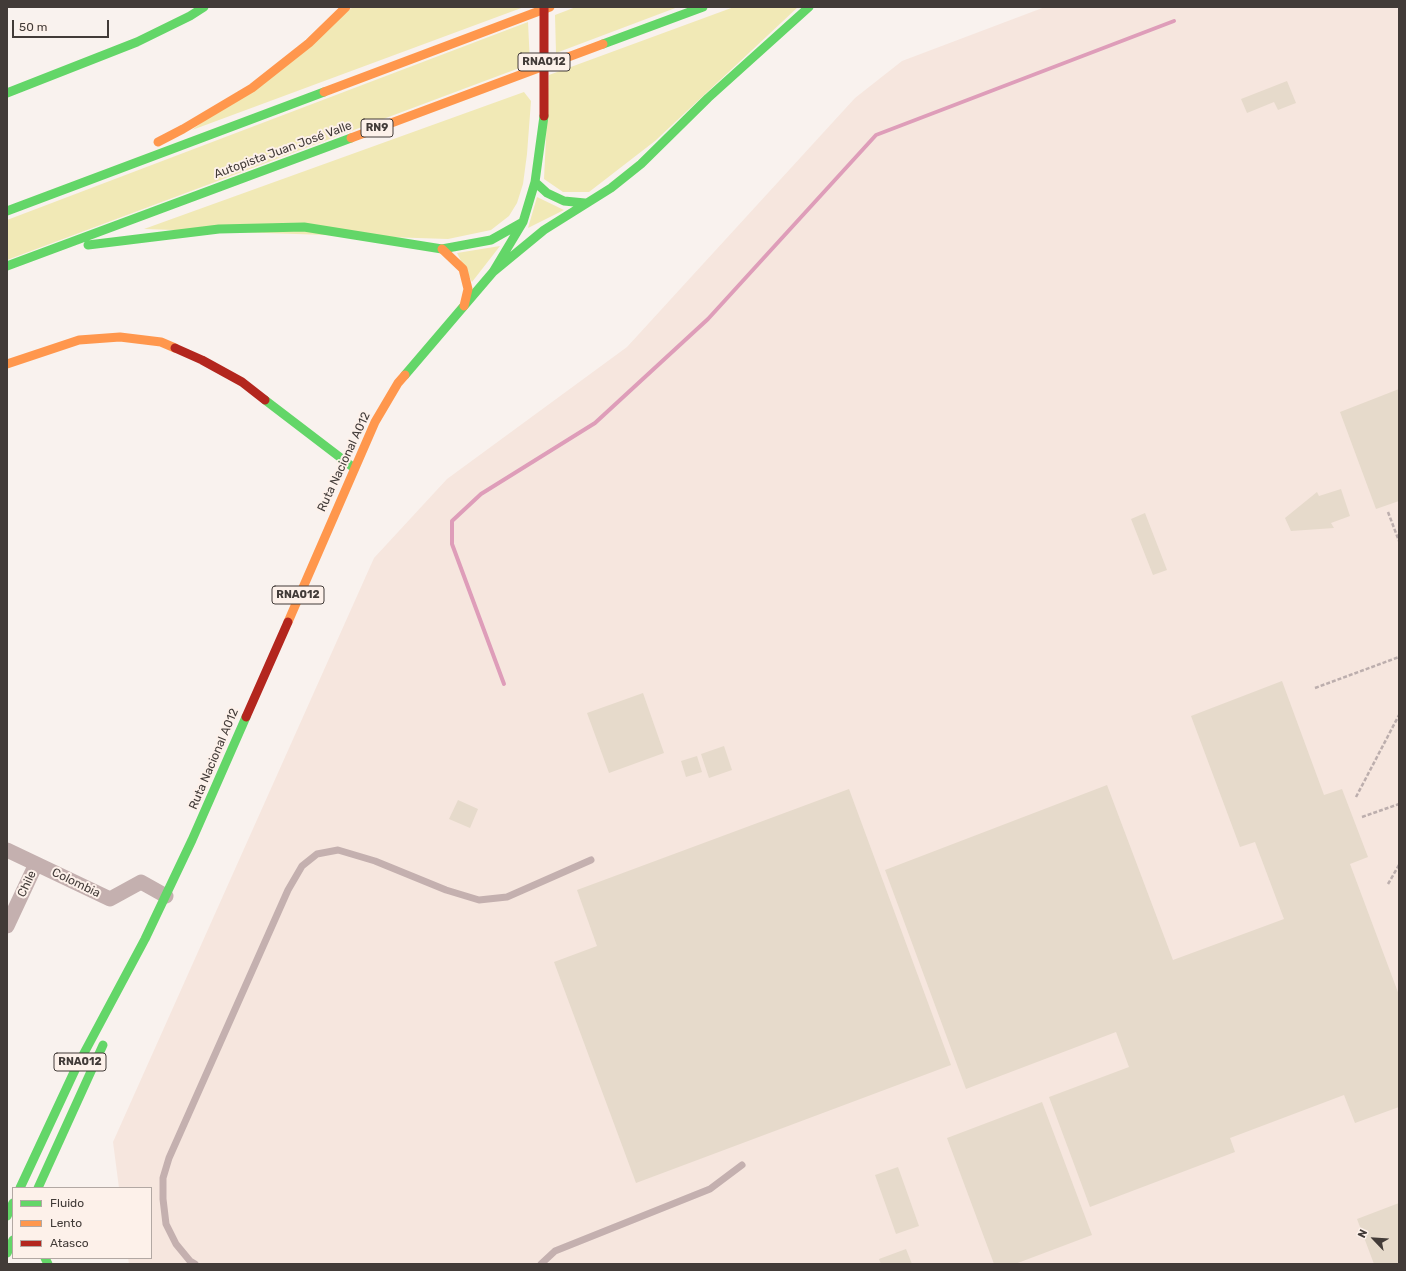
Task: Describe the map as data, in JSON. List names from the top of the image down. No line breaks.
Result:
{"streets":{"main road":["RNA012","RN9","Autopista Juan José Valle","Ruta Nacional A012"],"street":["Colombia","Chile"]},"crossings":[["Ruta Nacional A012","Colombia"],["Colombia","Chile"]],"legend":["Fluido","Lento","Atasco"],"scale_bar":"50 m","north":"top left"}
